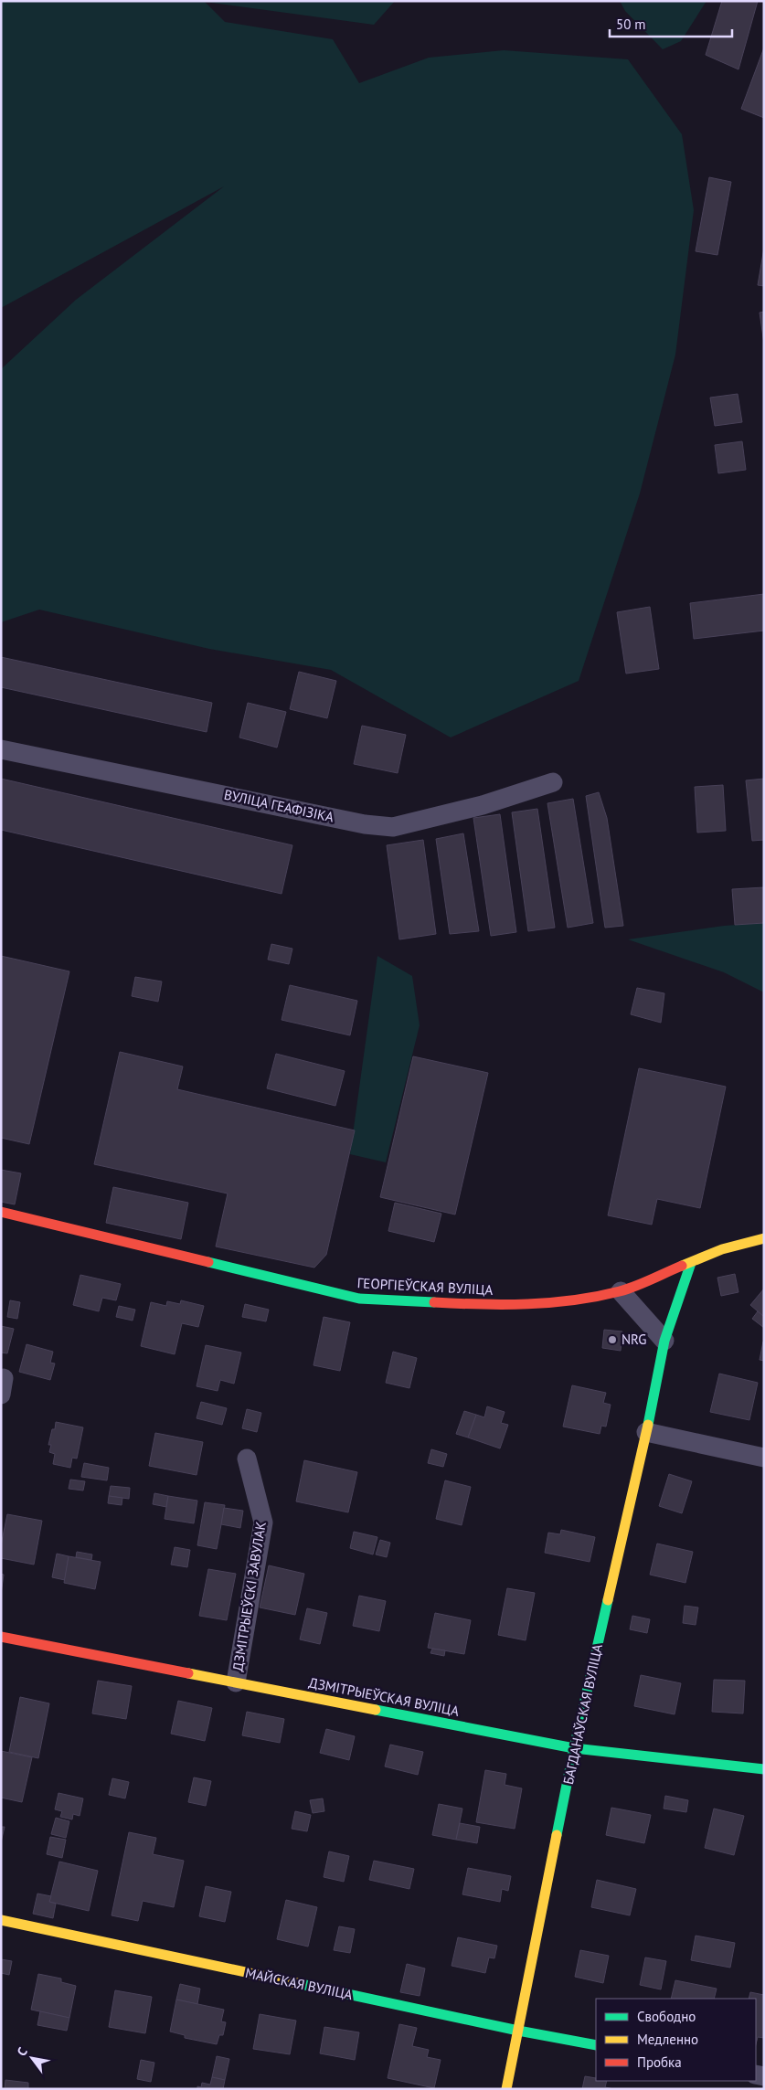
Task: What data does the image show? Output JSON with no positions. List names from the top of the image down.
{
  "streets": {
    "street": [
      "ВУЛІЦА ГЕАФІЗІКА",
      "ГЕОРГІЕЎСКАЯ ВУЛІЦА",
      "ДЗМІТРЫЕЎСКІ ЗАВУЛАК",
      "ДЗМІТРЫЕЎСКАЯ ВУЛІЦА",
      "БАГДАНАЎСКАЯ ВУЛІЦА",
      "МАЙСКАЯ ВУЛІЦА"
    ]
  },
  "crossings": [
    ["ГЕОРГІЕЎСКАЯ ВУЛІЦА", "БАГДАНАЎСКАЯ ВУЛІЦА"],
    ["ДЗМІТРЫЕЎСКІ ЗАВУЛАК", "ДЗМІТРЫЕЎСКАЯ ВУЛІЦА"],
    ["ДЗМІТРЫЕЎСКАЯ ВУЛІЦА", "БАГДАНАЎСКАЯ ВУЛІЦА"],
    ["БАГДАНАЎСКАЯ ВУЛІЦА", "МАЙСКАЯ ВУЛІЦА"]
  ],
  "places": ["NRG"],
  "legend": ["Свободно", "Медленно", "Пробка"],
  "scale_bar": "50 m",
  "north": "top left"
}
